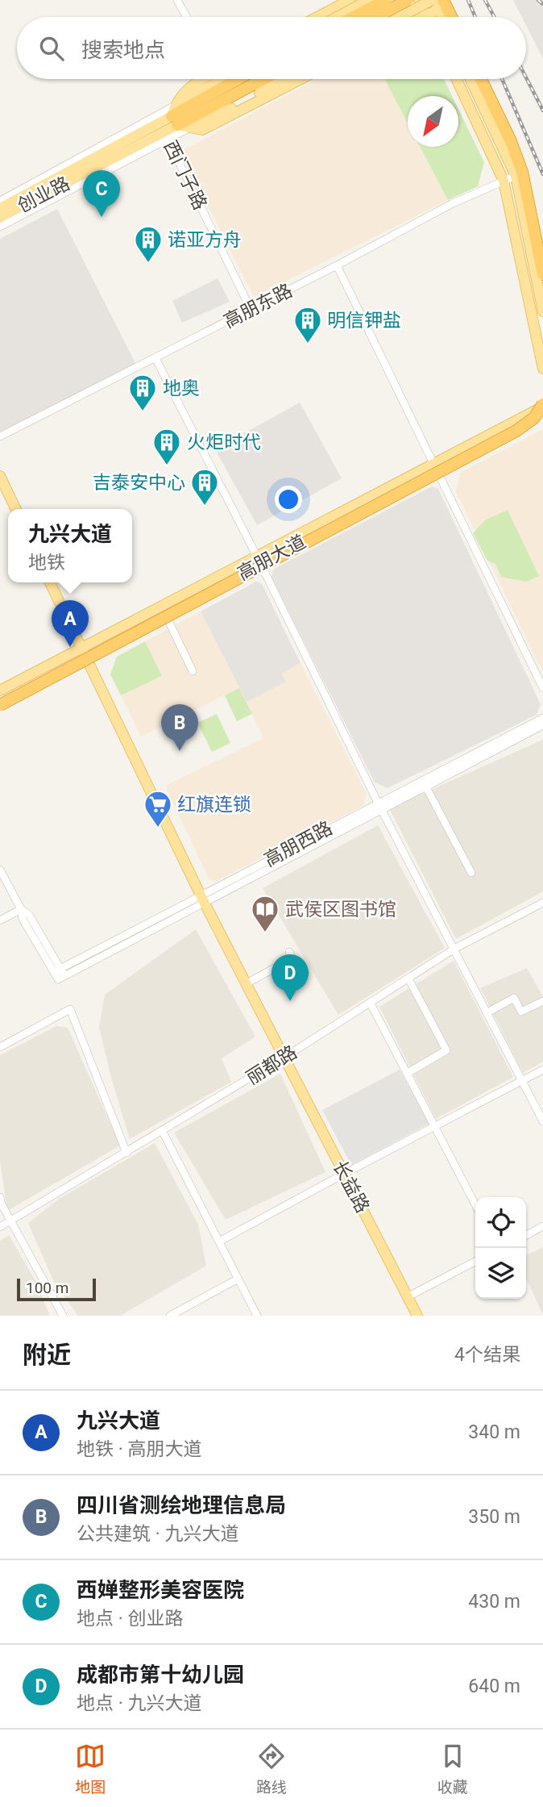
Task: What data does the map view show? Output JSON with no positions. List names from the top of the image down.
{
  "streets": {
    "main road": ["创业路", "高朋大道", "长益路"],
    "street": [
      "西门子路",
      "高朋东路",
      "高朋西路",
      "丽都路"
    ]
  },
  "crossings": [
    ["西门子路", "创业路"],
    ["西门子路", "高朋东路"],
    ["高朋大道", "长益路"],
    ["高朋西路", "长益路"],
    ["丽都路", "长益路"]
  ],
  "places": {
    "building": [
      "诺亚方舟",
      "明信钾盐",
      "地奥",
      "火炬时代",
      "吉泰安中心"
    ],
    "supermarket": ["红旗连锁"],
    "library": ["武侯区图书馆"]
  },
  "scale_bar": "100 m",
  "north": "bottom left",
  "page": {
    "search": "搜索地点",
    "pins": [
      "C",
      "A",
      "B",
      "D"
    ],
    "popup": ["九兴大道", "地铁"],
    "scale": "100 m",
    "heading": ["附近", "4个结果"],
    "list": [
      {
        "mark": "A",
        "name": "九兴大道",
        "note": "地铁 · 高朋大道",
        "value": "340 m"
      },
      {
        "mark": "B",
        "name": "四川省测绘地理信息局",
        "note": "公共建筑 · 九兴大道",
        "value": "350 m"
      },
      {
        "mark": "C",
        "name": "西婵整形美容医院",
        "note": "地点 · 创业路",
        "value": "430 m"
      },
      {
        "mark": "D",
        "name": "成都市第十幼儿园",
        "note": "地点 · 九兴大道",
        "value": "640 m"
      }
    ],
    "nav": ["地图", "路线", "收藏"]
  }
}
